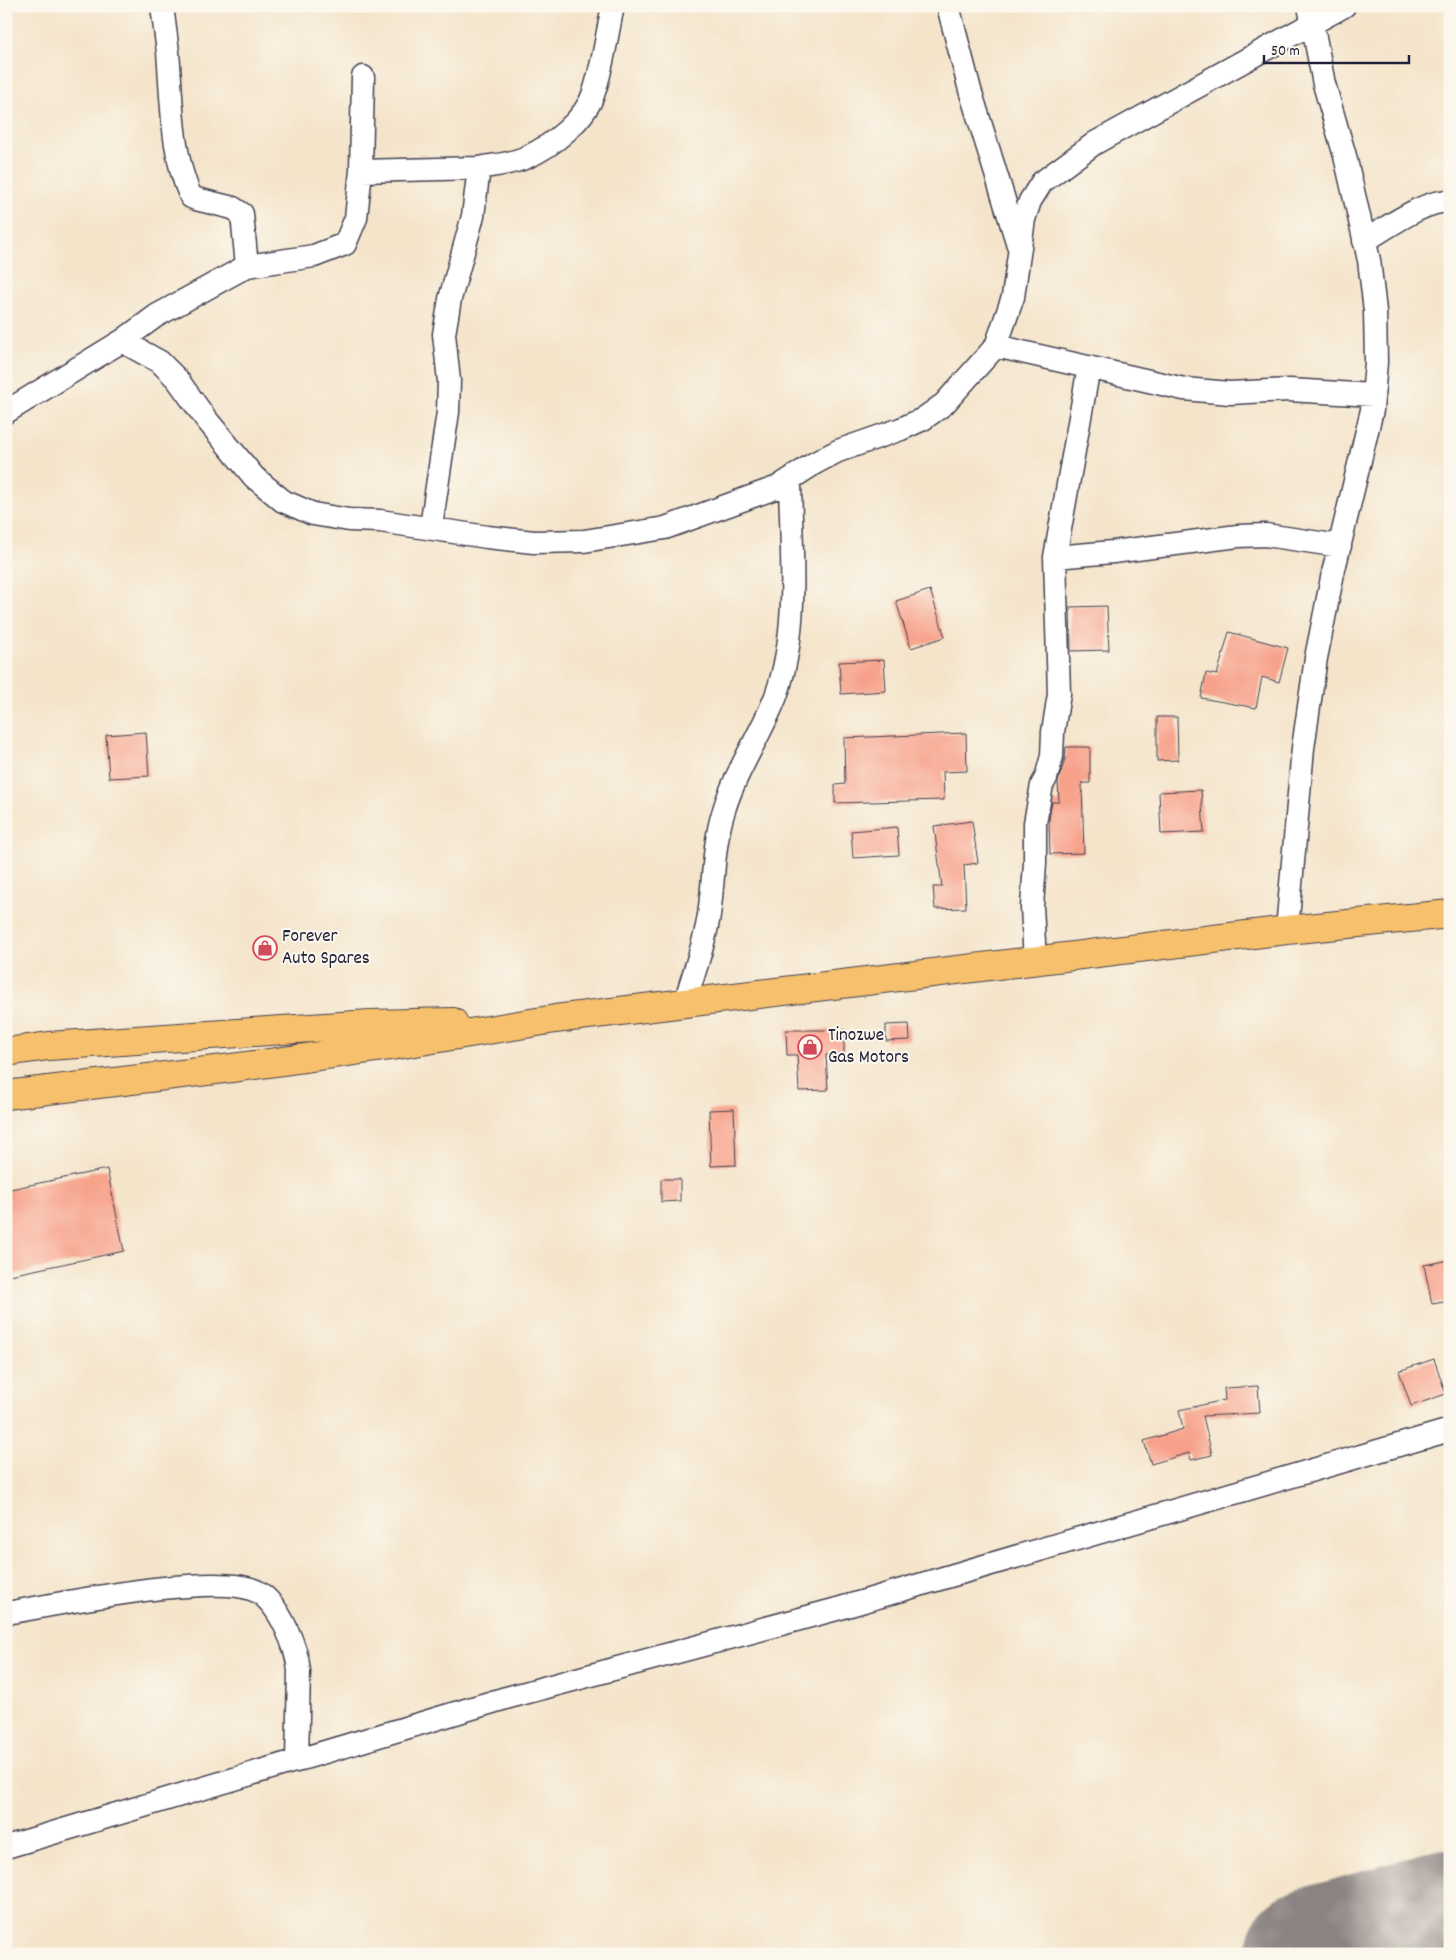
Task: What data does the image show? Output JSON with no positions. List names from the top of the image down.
{
  "places": {
    "shop": ["Forever Auto Spares", "Tinozwe Gas Motors"]
  },
  "scale_bar": "50 m"
}
